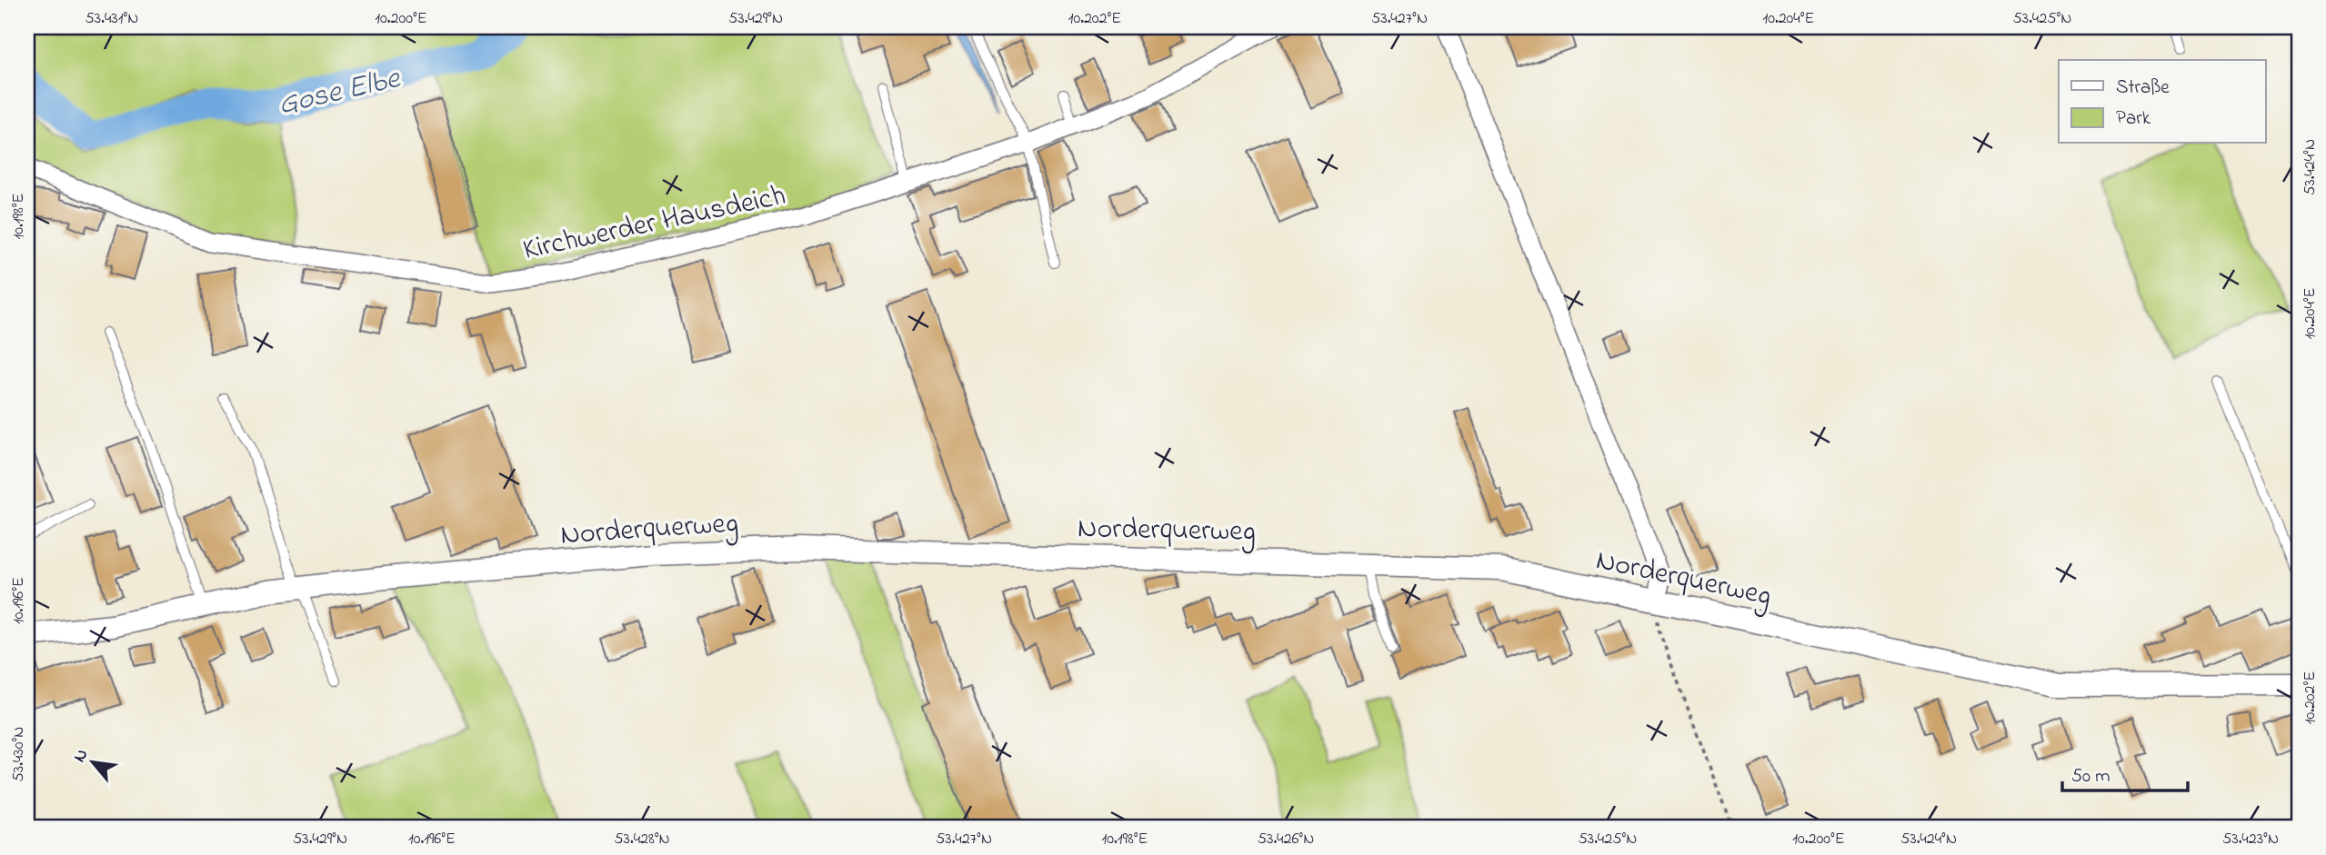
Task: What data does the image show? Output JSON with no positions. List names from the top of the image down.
{
  "streets": {
    "street": ["Kirchwerder Hausdeich", "Norderquerweg"]
  },
  "water": ["Gose Elbe"],
  "legend": ["Straße", "Park"],
  "scale_bar": "50 m",
  "north": "top left",
  "coordinates": [
    "53.431°N",
    "10.200°E",
    "53.429°N",
    "10.202°E",
    "53.427°N",
    "10.204°E",
    "53.425°N",
    "53.424°N",
    "10.198°E",
    "10.196°E",
    "53.430°N",
    "53.428°N",
    "53.426°N",
    "53.423°N"
  ]
}
